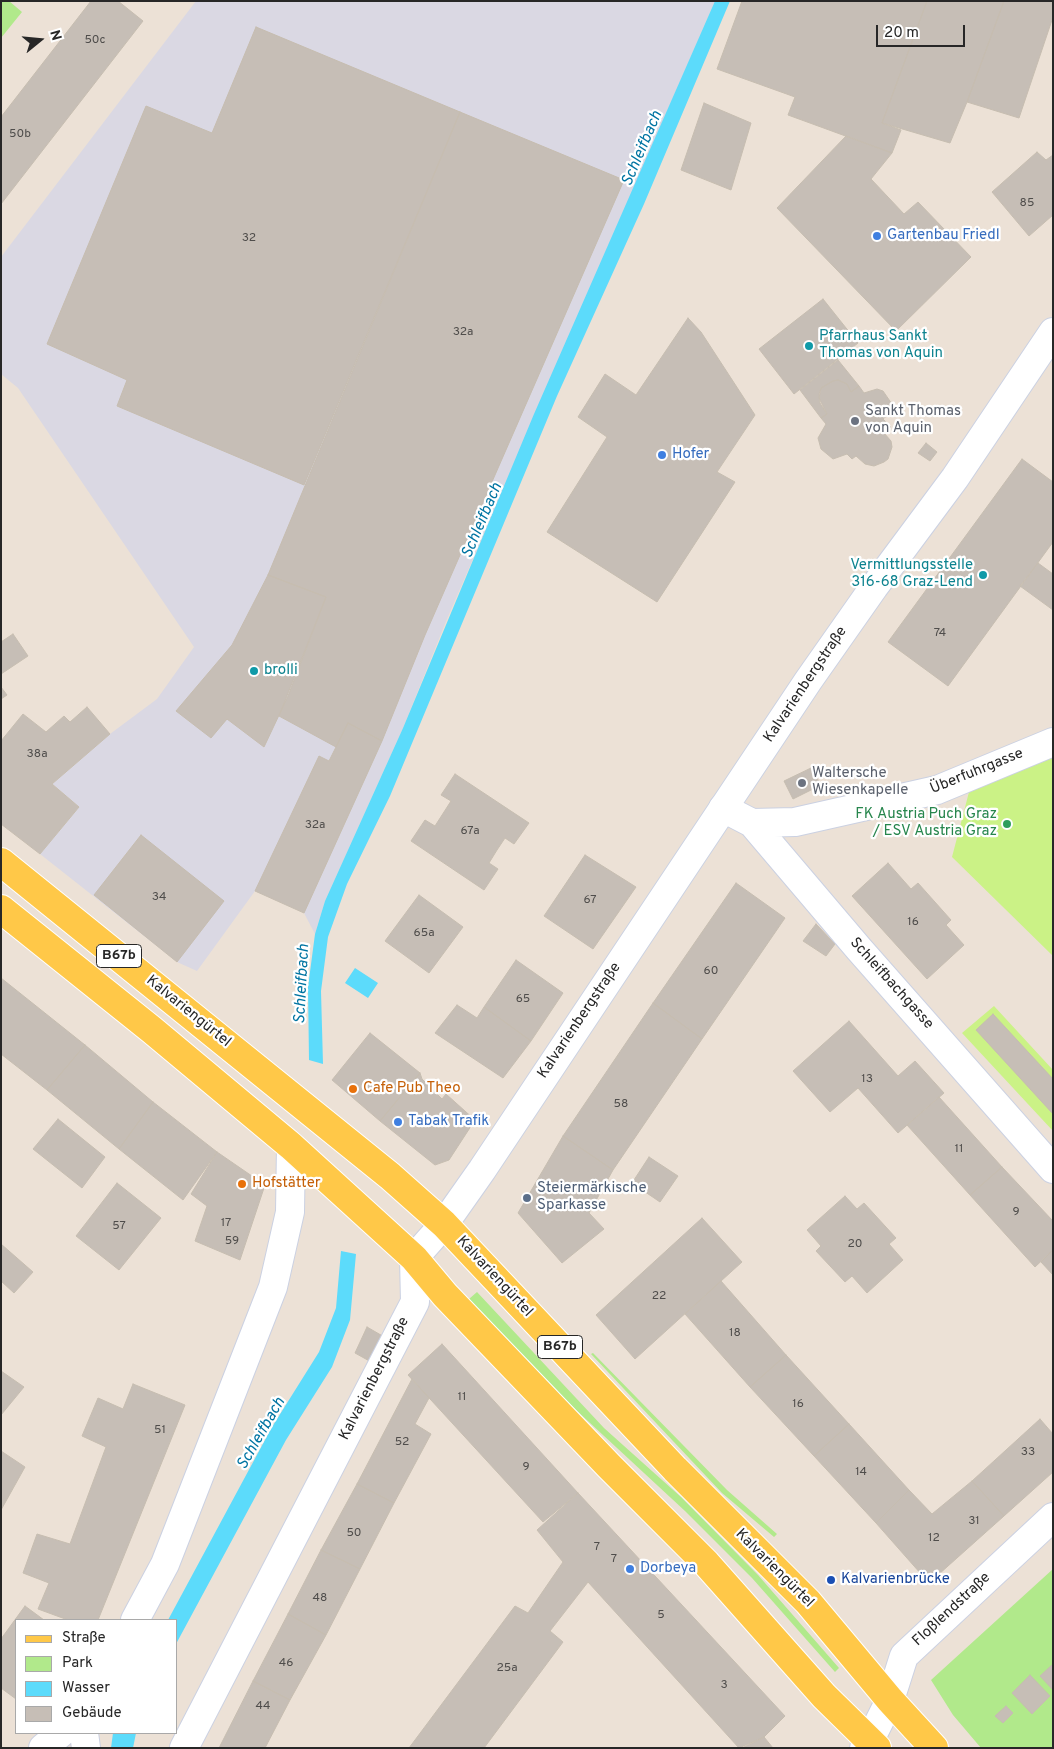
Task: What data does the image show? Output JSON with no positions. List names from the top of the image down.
{
  "streets": {
    "main road": ["B67b", "Kalvariengürtel"],
    "street": [
      "Kalvarienbergstraße",
      "Überfuhrgasse",
      "Schleifbachgasse",
      "Floßlendstraße"
    ]
  },
  "crossings": [
    ["Kalvarienbergstraße", "B67b"],
    ["Kalvarienbergstraße", "Schleifbachgasse"],
    ["Kalvarienbergstraße", "Kalvariengürtel"],
    ["Überfuhrgasse", "Schleifbachgasse"],
    ["B67b", "Floßlendstraße"],
    ["Kalvariengürtel", "Floßlendstraße"]
  ],
  "water": ["Schleifbach"],
  "places": [
    "Gartenbau Friedl",
    "Pfarrhaus Sankt Thomas von Aquin",
    "Sankt Thomas von Aquin",
    "Hofer",
    "Vermittlungsstelle 316-68 Graz-Lend",
    "brolli",
    "Waltersche Wiesenkapelle",
    "FK Austria Puch Graz / ESV Austria Graz",
    "Cafe Pub Theo",
    "Tabak Trafik",
    "Hofstätter",
    "Steiermärkische Sparkasse",
    "Dorbeya",
    "Kalvarienbrücke"
  ],
  "house_numbers": [
    "50c",
    "50b",
    "85",
    "32",
    "32a",
    "74",
    "38a",
    "32a",
    "67a",
    "34",
    "67",
    "16",
    "65a",
    "60",
    "65",
    "13",
    "58",
    "11",
    "9",
    "17",
    "57",
    "59",
    "20",
    "22",
    "18",
    "11",
    "16",
    "51",
    "52",
    "33",
    "9",
    "14",
    "31",
    "50",
    "12",
    "7",
    "7",
    "48",
    "5",
    "46",
    "25a",
    "3",
    "44"
  ],
  "legend": [
    "Straße",
    "Park",
    "Wasser",
    "Gebäude"
  ],
  "scale_bar": "20 m",
  "north": "right"
}
